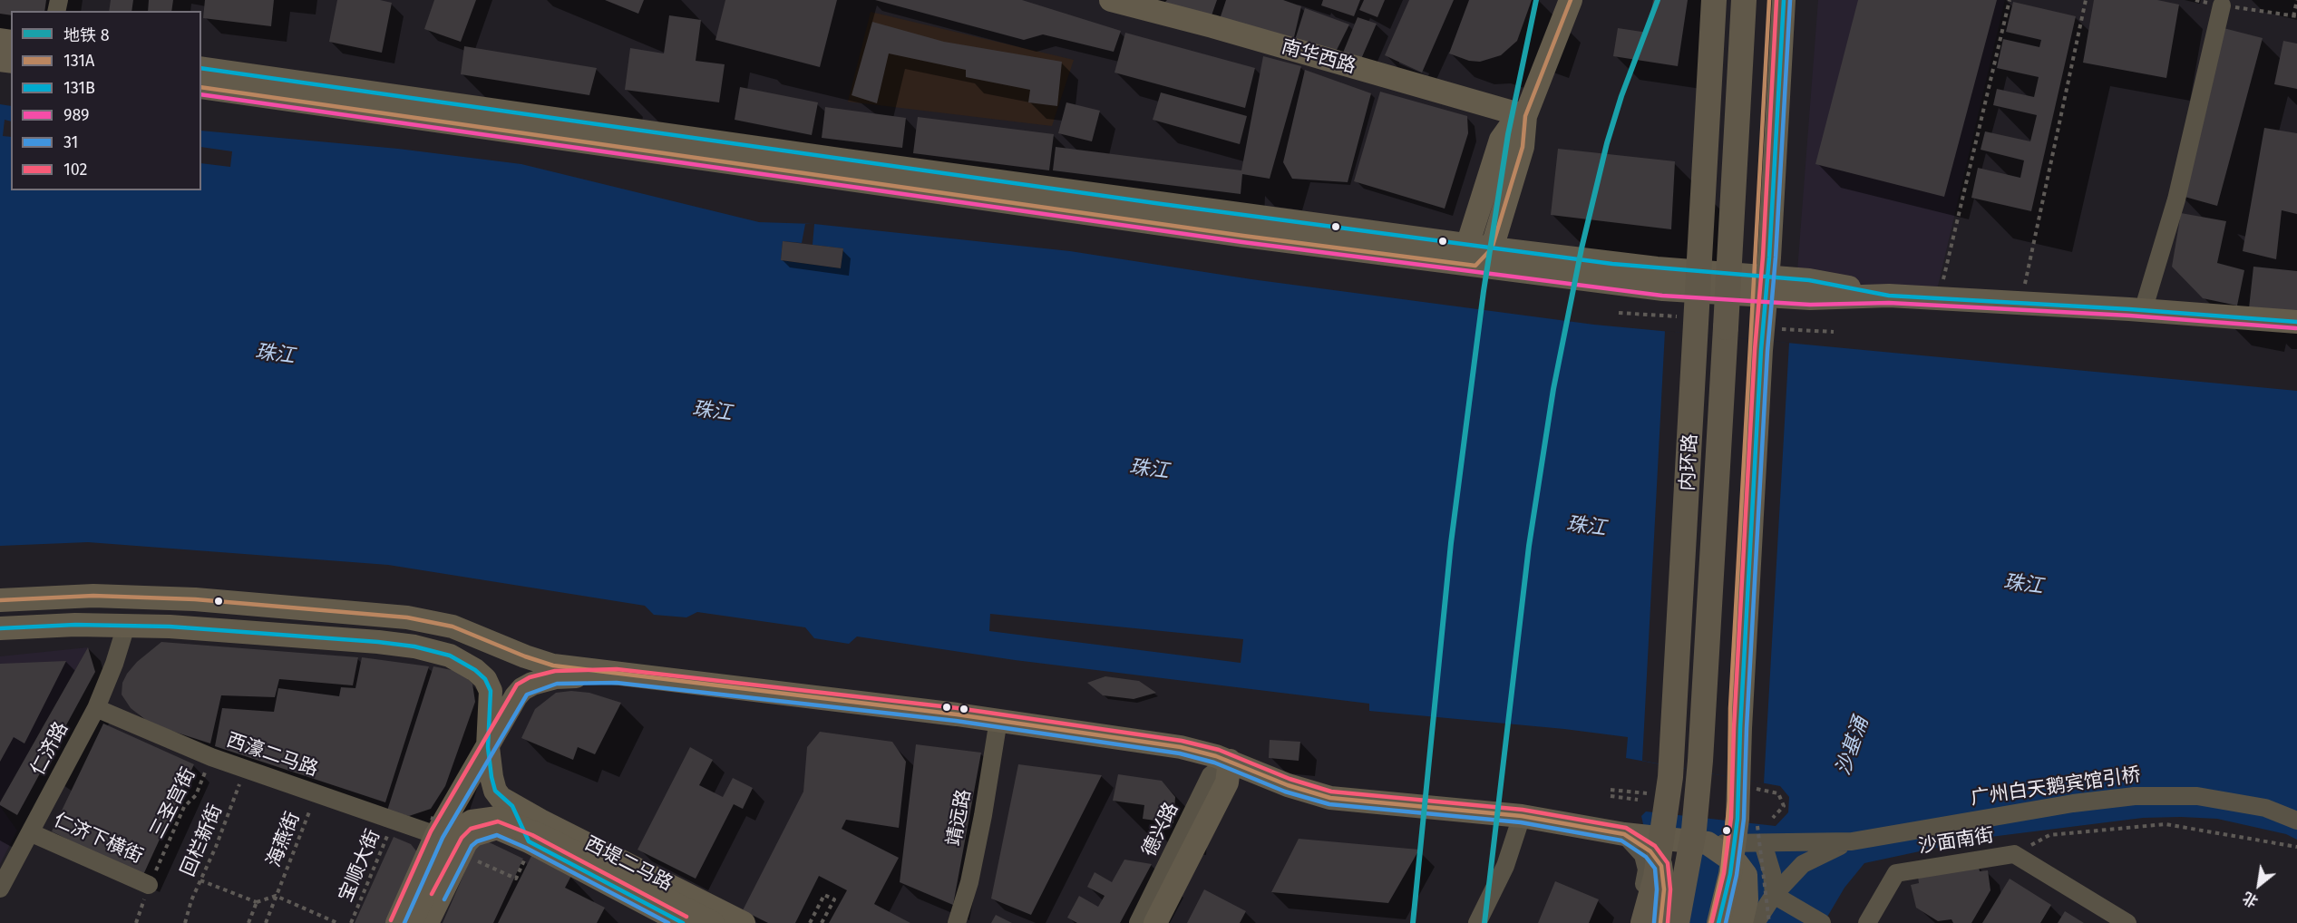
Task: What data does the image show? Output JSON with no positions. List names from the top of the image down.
{
  "streets": {
    "highway": ["内环路"],
    "main road": ["南华西路", "西堤二马路"],
    "street": [
      "仁济路",
      "西濠二马路",
      "广州白天鹅宾馆引桥",
      "靖远路",
      "德兴路",
      "仁济下横街",
      "沙面南街"
    ],
    "path": [
      "三圣宫街",
      "海燕街",
      "回栏新街",
      "宝顺大街"
    ]
  },
  "crossings": [
    ["仁济路", "西濠二马路"],
    ["仁济路", "仁济下横街"],
    ["西濠二马路", "三圣宫街"],
    ["西濠二马路", "海燕街"],
    ["西濠二马路", "回栏新街"],
    ["西濠二马路", "宝顺大街"],
    ["三圣宫街", "仁济下横街"]
  ],
  "water": ["珠江", "沙基涌"],
  "lines": [
    "metro line 8",
    "transit line 131A",
    "transit line 131B",
    "transit line 31",
    "transit line 102",
    "transit line 989"
  ],
  "legend": [
    "地铁 8",
    "131A",
    "131B",
    "989",
    "31",
    "102"
  ],
  "north": "bottom left"
}
